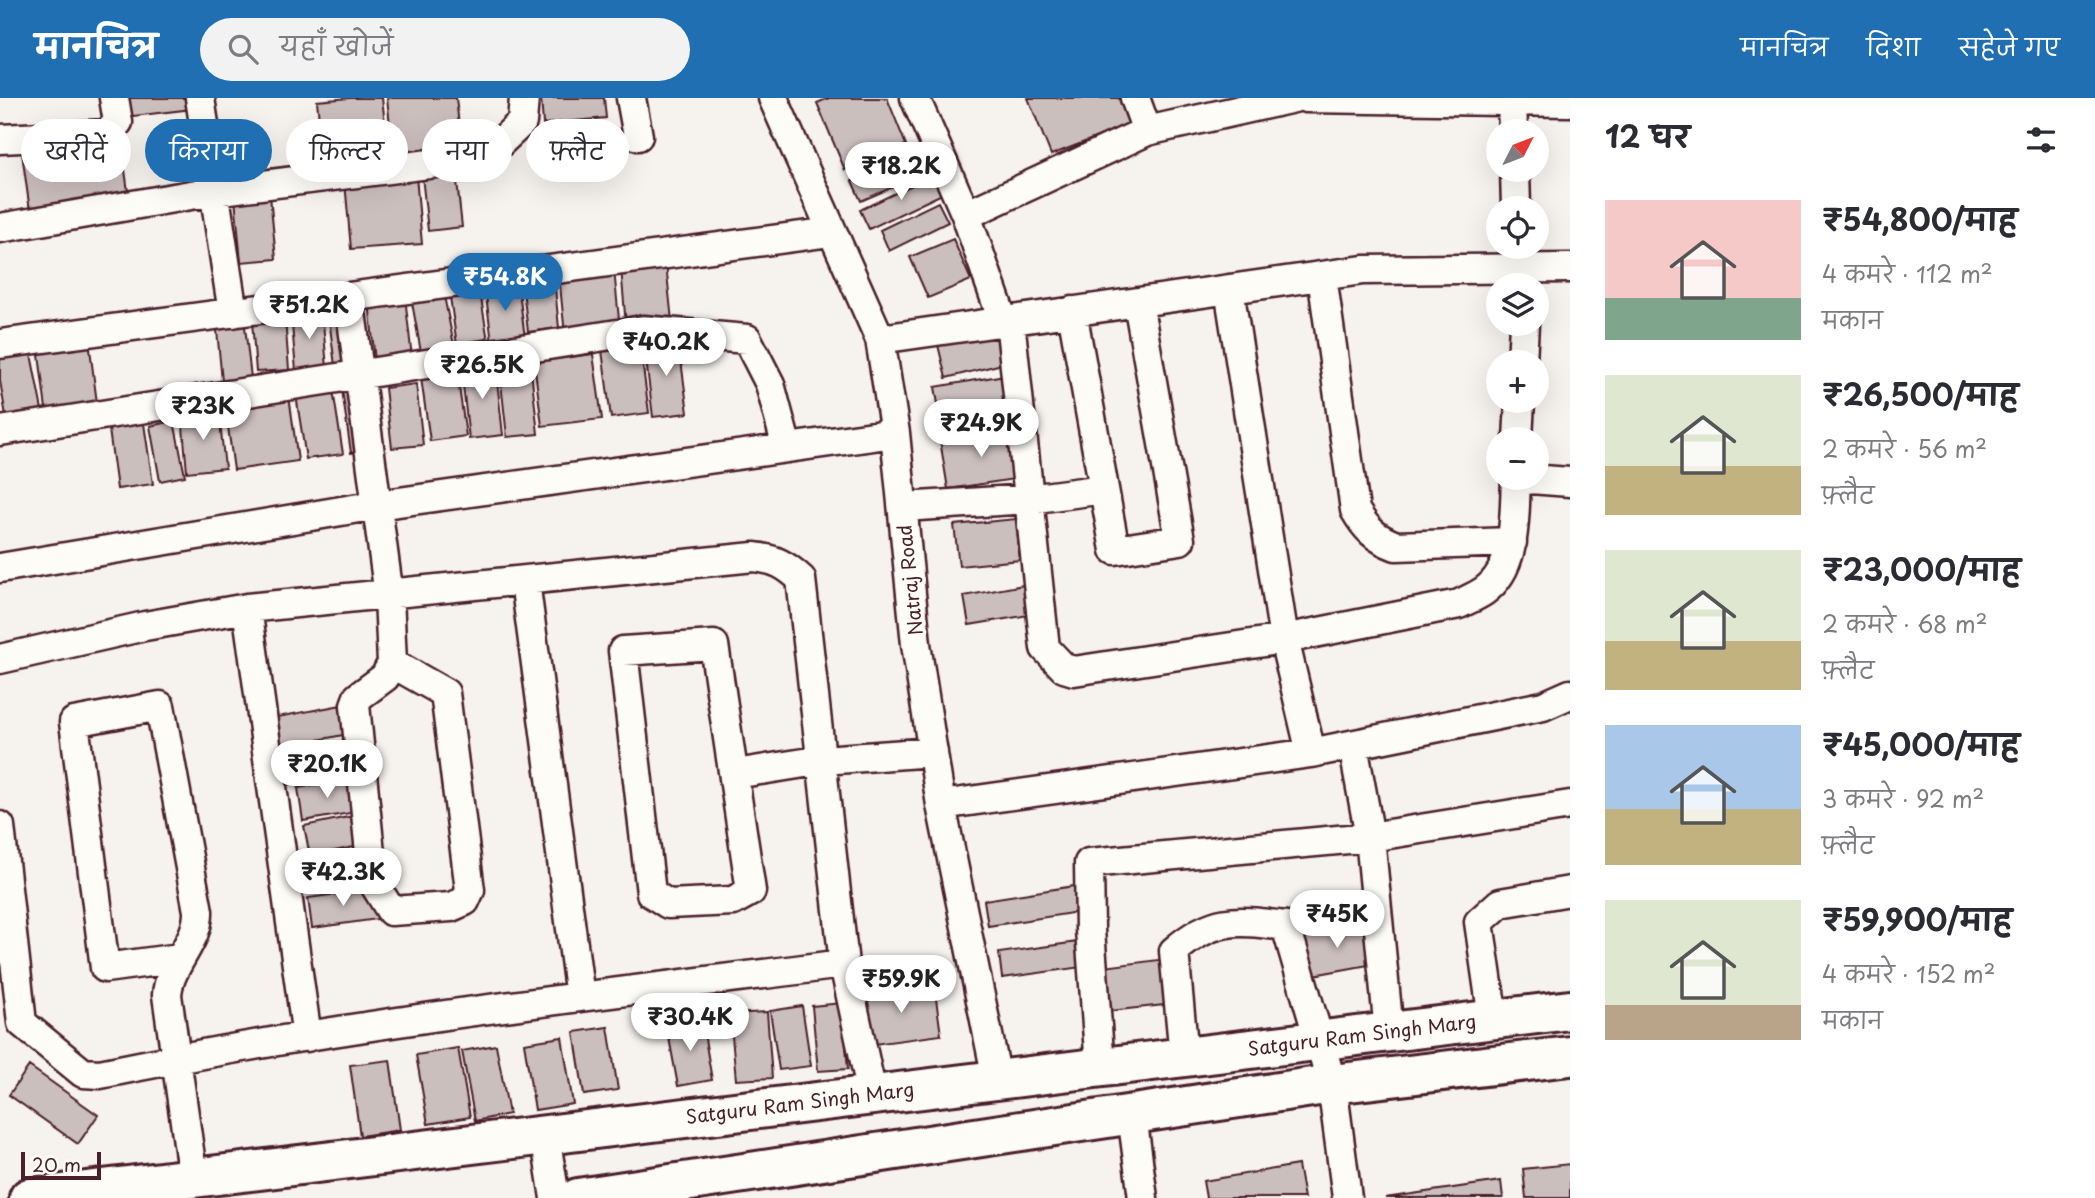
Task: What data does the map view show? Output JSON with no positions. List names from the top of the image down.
{
  "streets": {
    "main road": ["Satguru Ram Singh Marg"],
    "street": ["Natraj Road"]
  },
  "crossings": [
    ["Natraj Road", "Satguru Ram Singh Marg"]
  ],
  "scale_bar": "20 m",
  "north": "top right",
  "page": {
    "header": "मानचित्र",
    "search": "यहाँ खोजें",
    "nav": ["मानचित्र", "दिशा", "सहेजे गए"],
    "heading": "12 घर",
    "map_buttons": ["+", "−"],
    "chip": [
      "खरीदें",
      "किराया",
      "फ़िल्टर",
      "नया",
      "फ़्लैट"
    ],
    "price": [
      "₹18.2K",
      "₹54.8K",
      "₹51.2K",
      "₹40.2K",
      "₹26.5K",
      "₹23K",
      "₹24.9K",
      "₹20.1K",
      "₹42.3K",
      "₹45K",
      "₹59.9K",
      "₹30.4K"
    ],
    "list": [
      {
        "name": "₹54,800/माह",
        "note": "4 कमरे · 112 m² · मकान"
      },
      {
        "name": "₹26,500/माह",
        "note": "2 कमरे · 56 m² · फ़्लैट"
      },
      {
        "name": "₹23,000/माह",
        "note": "2 कमरे · 68 m² · फ़्लैट"
      },
      {
        "name": "₹45,000/माह",
        "note": "3 कमरे · 92 m² · फ़्लैट"
      },
      {
        "name": "₹59,900/माह",
        "note": "4 कमरे · 152 m² · मकान"
      }
    ],
    "scale": "20 m"
  }
}
